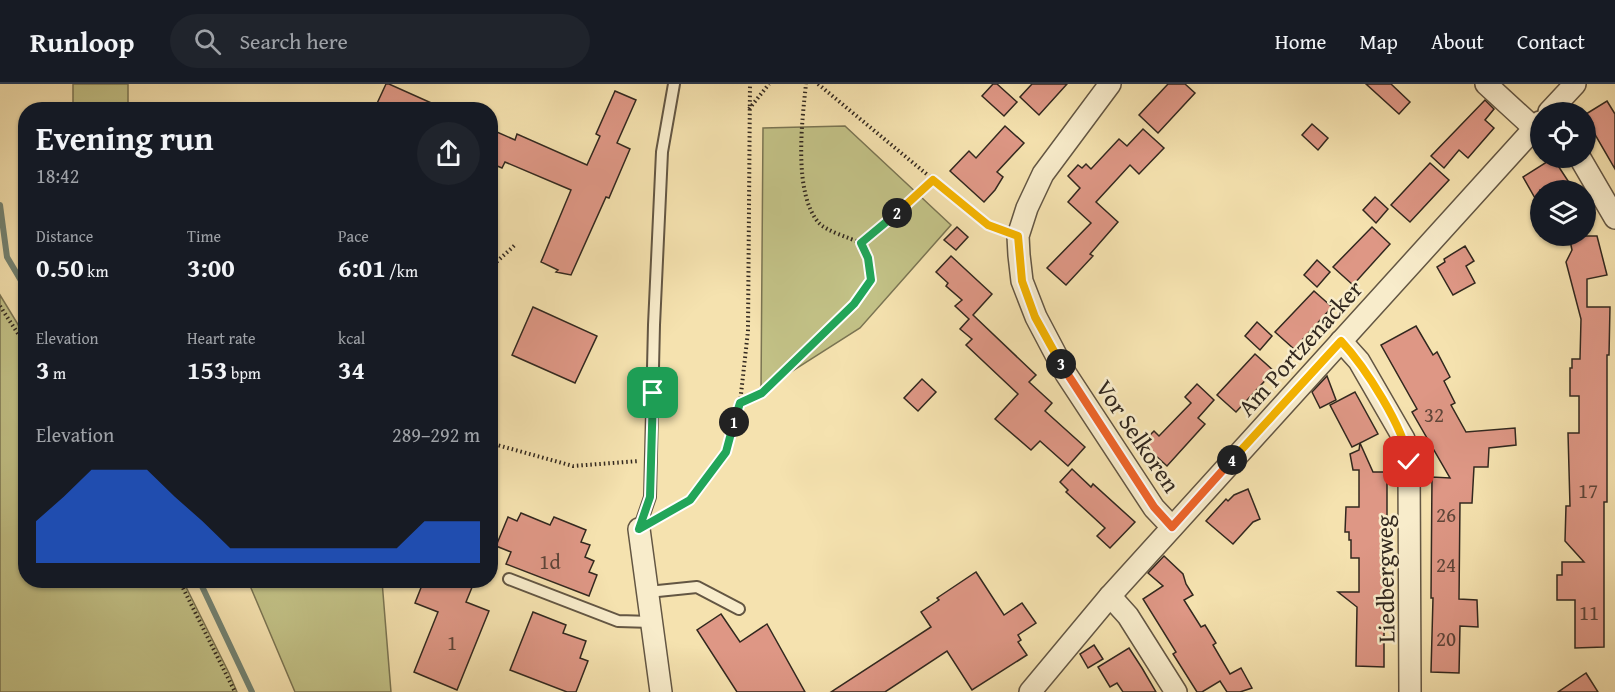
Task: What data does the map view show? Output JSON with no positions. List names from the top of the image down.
{
  "streets": {
    "street": ["Am Portzenacker", "Vor Selkoren", "Liedbergweg"]
  },
  "crossings": [
    ["Am Portzenacker", "Vor Selkoren"],
    ["Am Portzenacker", "Liedbergweg"]
  ],
  "house_numbers": [
    "32",
    "17",
    "26",
    "1d",
    "24",
    "11",
    "20",
    "1"
  ],
  "page": {
    "header": "Runloop",
    "search": "Search here",
    "nav": [
      "Home",
      "Map",
      "About",
      "Contact"
    ],
    "heading": ["Evening run", "18:42"],
    "pins": [
      "2",
      "3",
      "1",
      "4"
    ],
    "stats": [
      ["Distance", "0.50 km"],
      ["Time", "3:00"],
      ["Pace", "6:01 /km"],
      ["Elevation", "3 m"],
      ["Heart rate", "153 bpm"],
      ["kcal", "34"]
    ],
    "chart": ["Elevation", "289–292 m"]
  }
}
